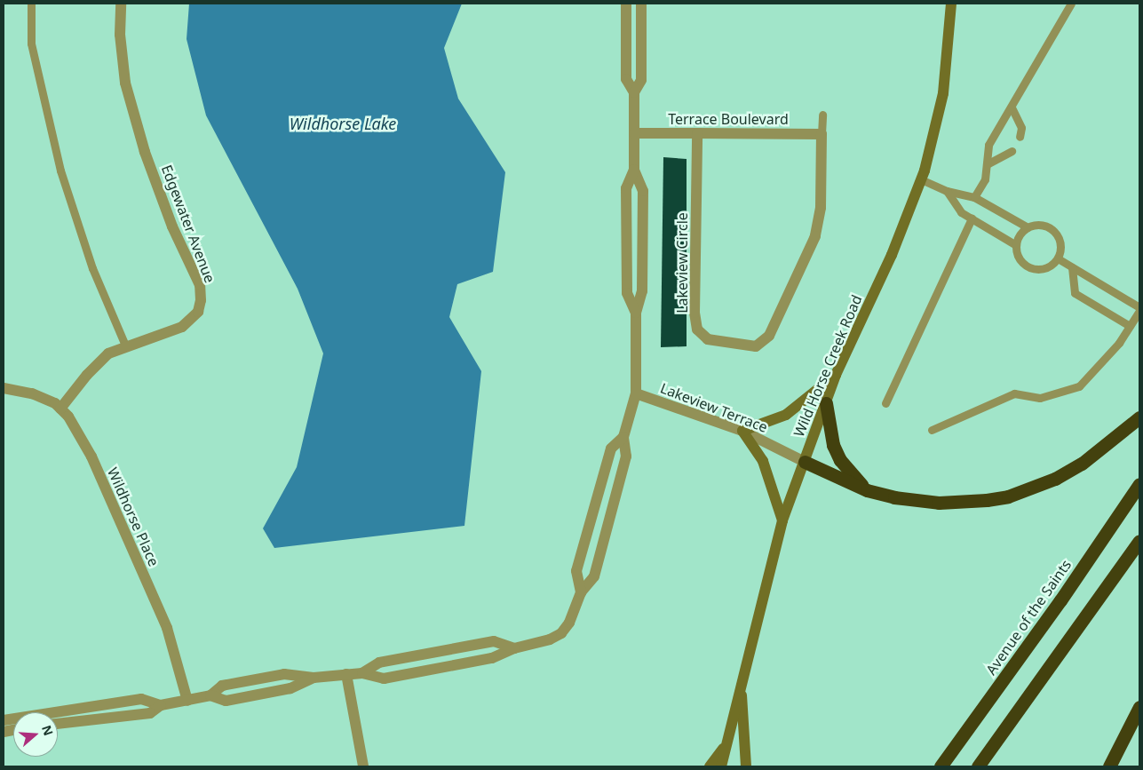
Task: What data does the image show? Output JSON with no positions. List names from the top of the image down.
{
  "streets": {
    "highway": ["Avenue of the Saints"],
    "main road": ["Wild Horse Creek Road"],
    "street": [
      "Terrace Boulevard",
      "Edgewater Avenue",
      "Lakeview Circle",
      "Lakeview Terrace",
      "Wildhorse Place"
    ]
  },
  "crossings": [
    ["Terrace Boulevard", "Lakeview Circle"],
    ["Edgewater Avenue", "Wildhorse Place"],
    ["Wild Horse Creek Road", "Lakeview Terrace"]
  ],
  "water": ["Wildhorse Lake"],
  "north": "right"
}
